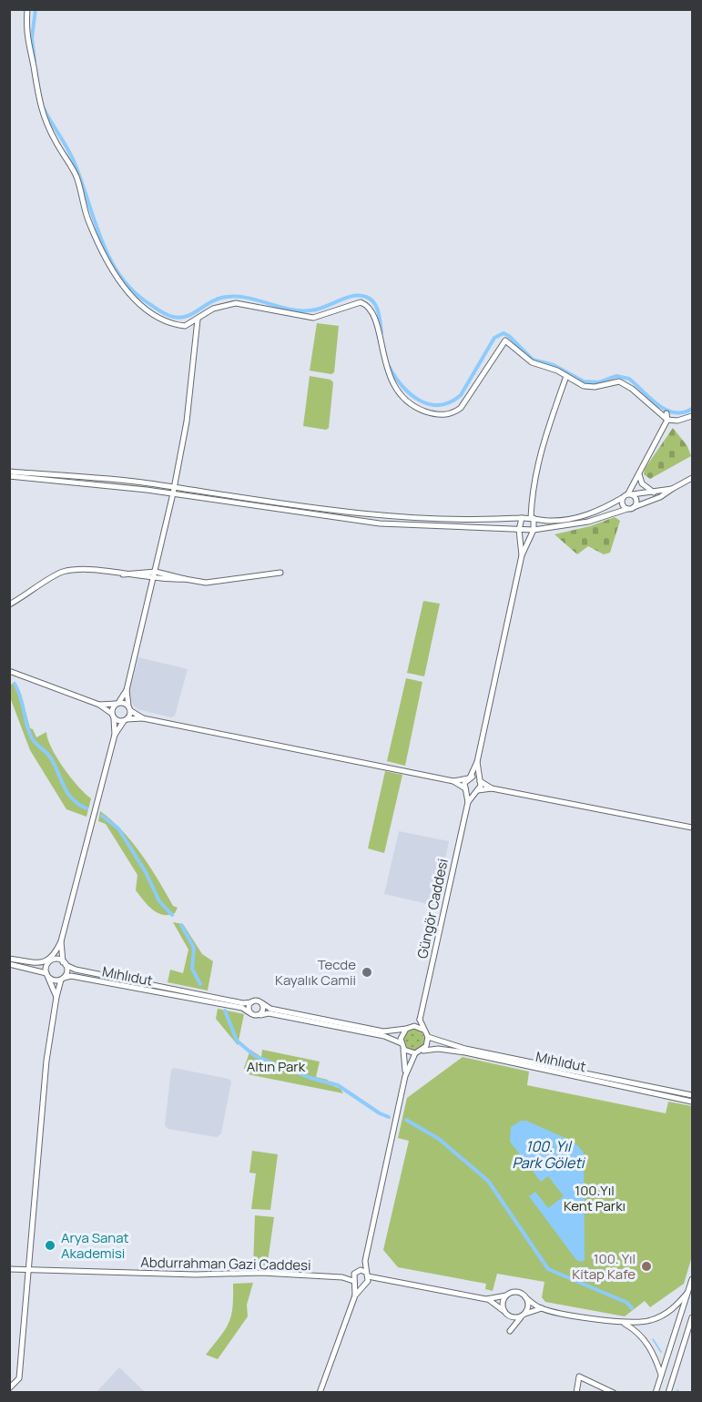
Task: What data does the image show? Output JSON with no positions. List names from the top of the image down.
{
  "streets": {
    "street": ["Güngör Caddesi", "Mıhlıdut", "Abdurrahman Gazi Caddesi"]
  },
  "water": ["100. Yıl Park Göleti"],
  "parks": ["Altın Park", "100.Yıl Kent Parkı"],
  "places": ["Tecde Kayalık Camii", "Arya Sanat Akademisi", "100. Yıl Kitap Kafe"]
}
